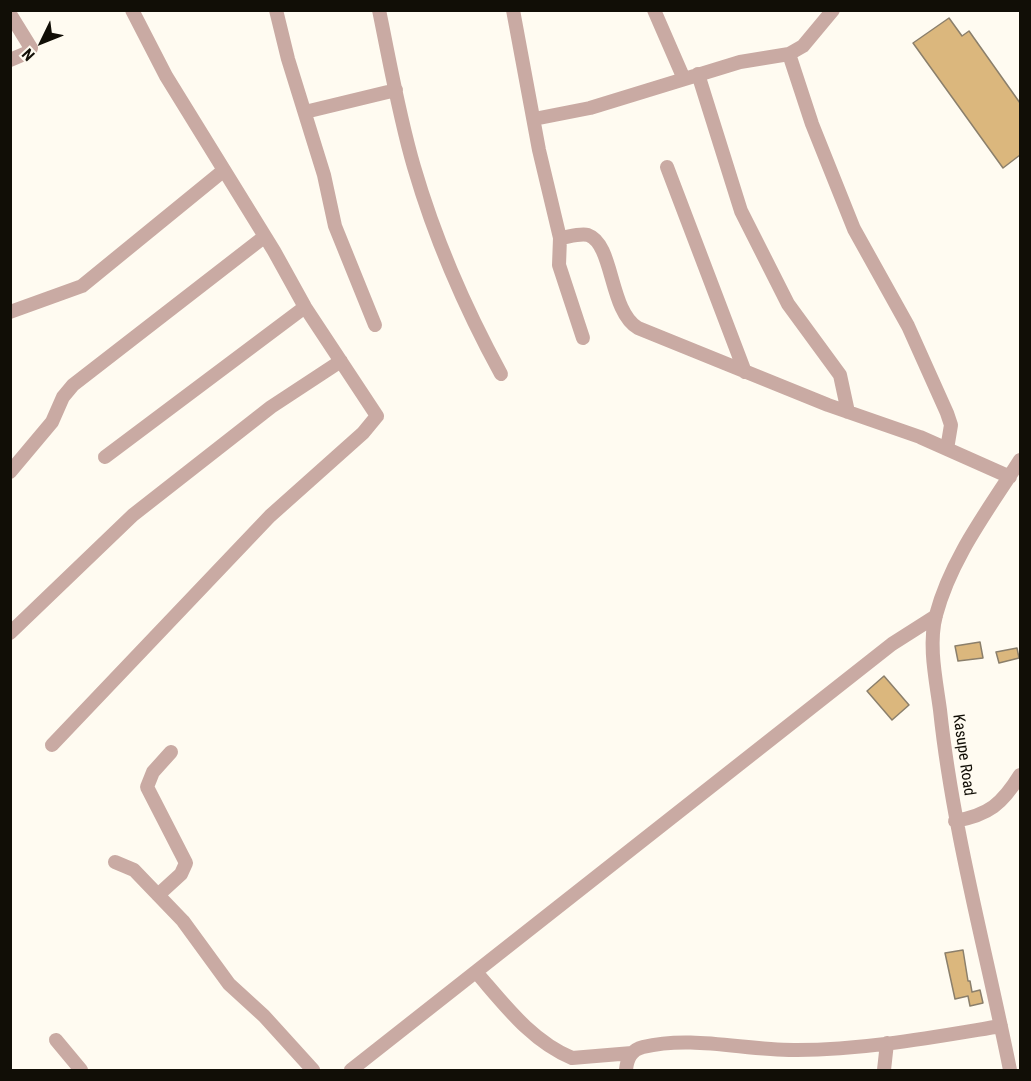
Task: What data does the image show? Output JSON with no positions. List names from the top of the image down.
{
  "streets": {
    "street": ["Kasupe Road"]
  },
  "north": "bottom left"
}
